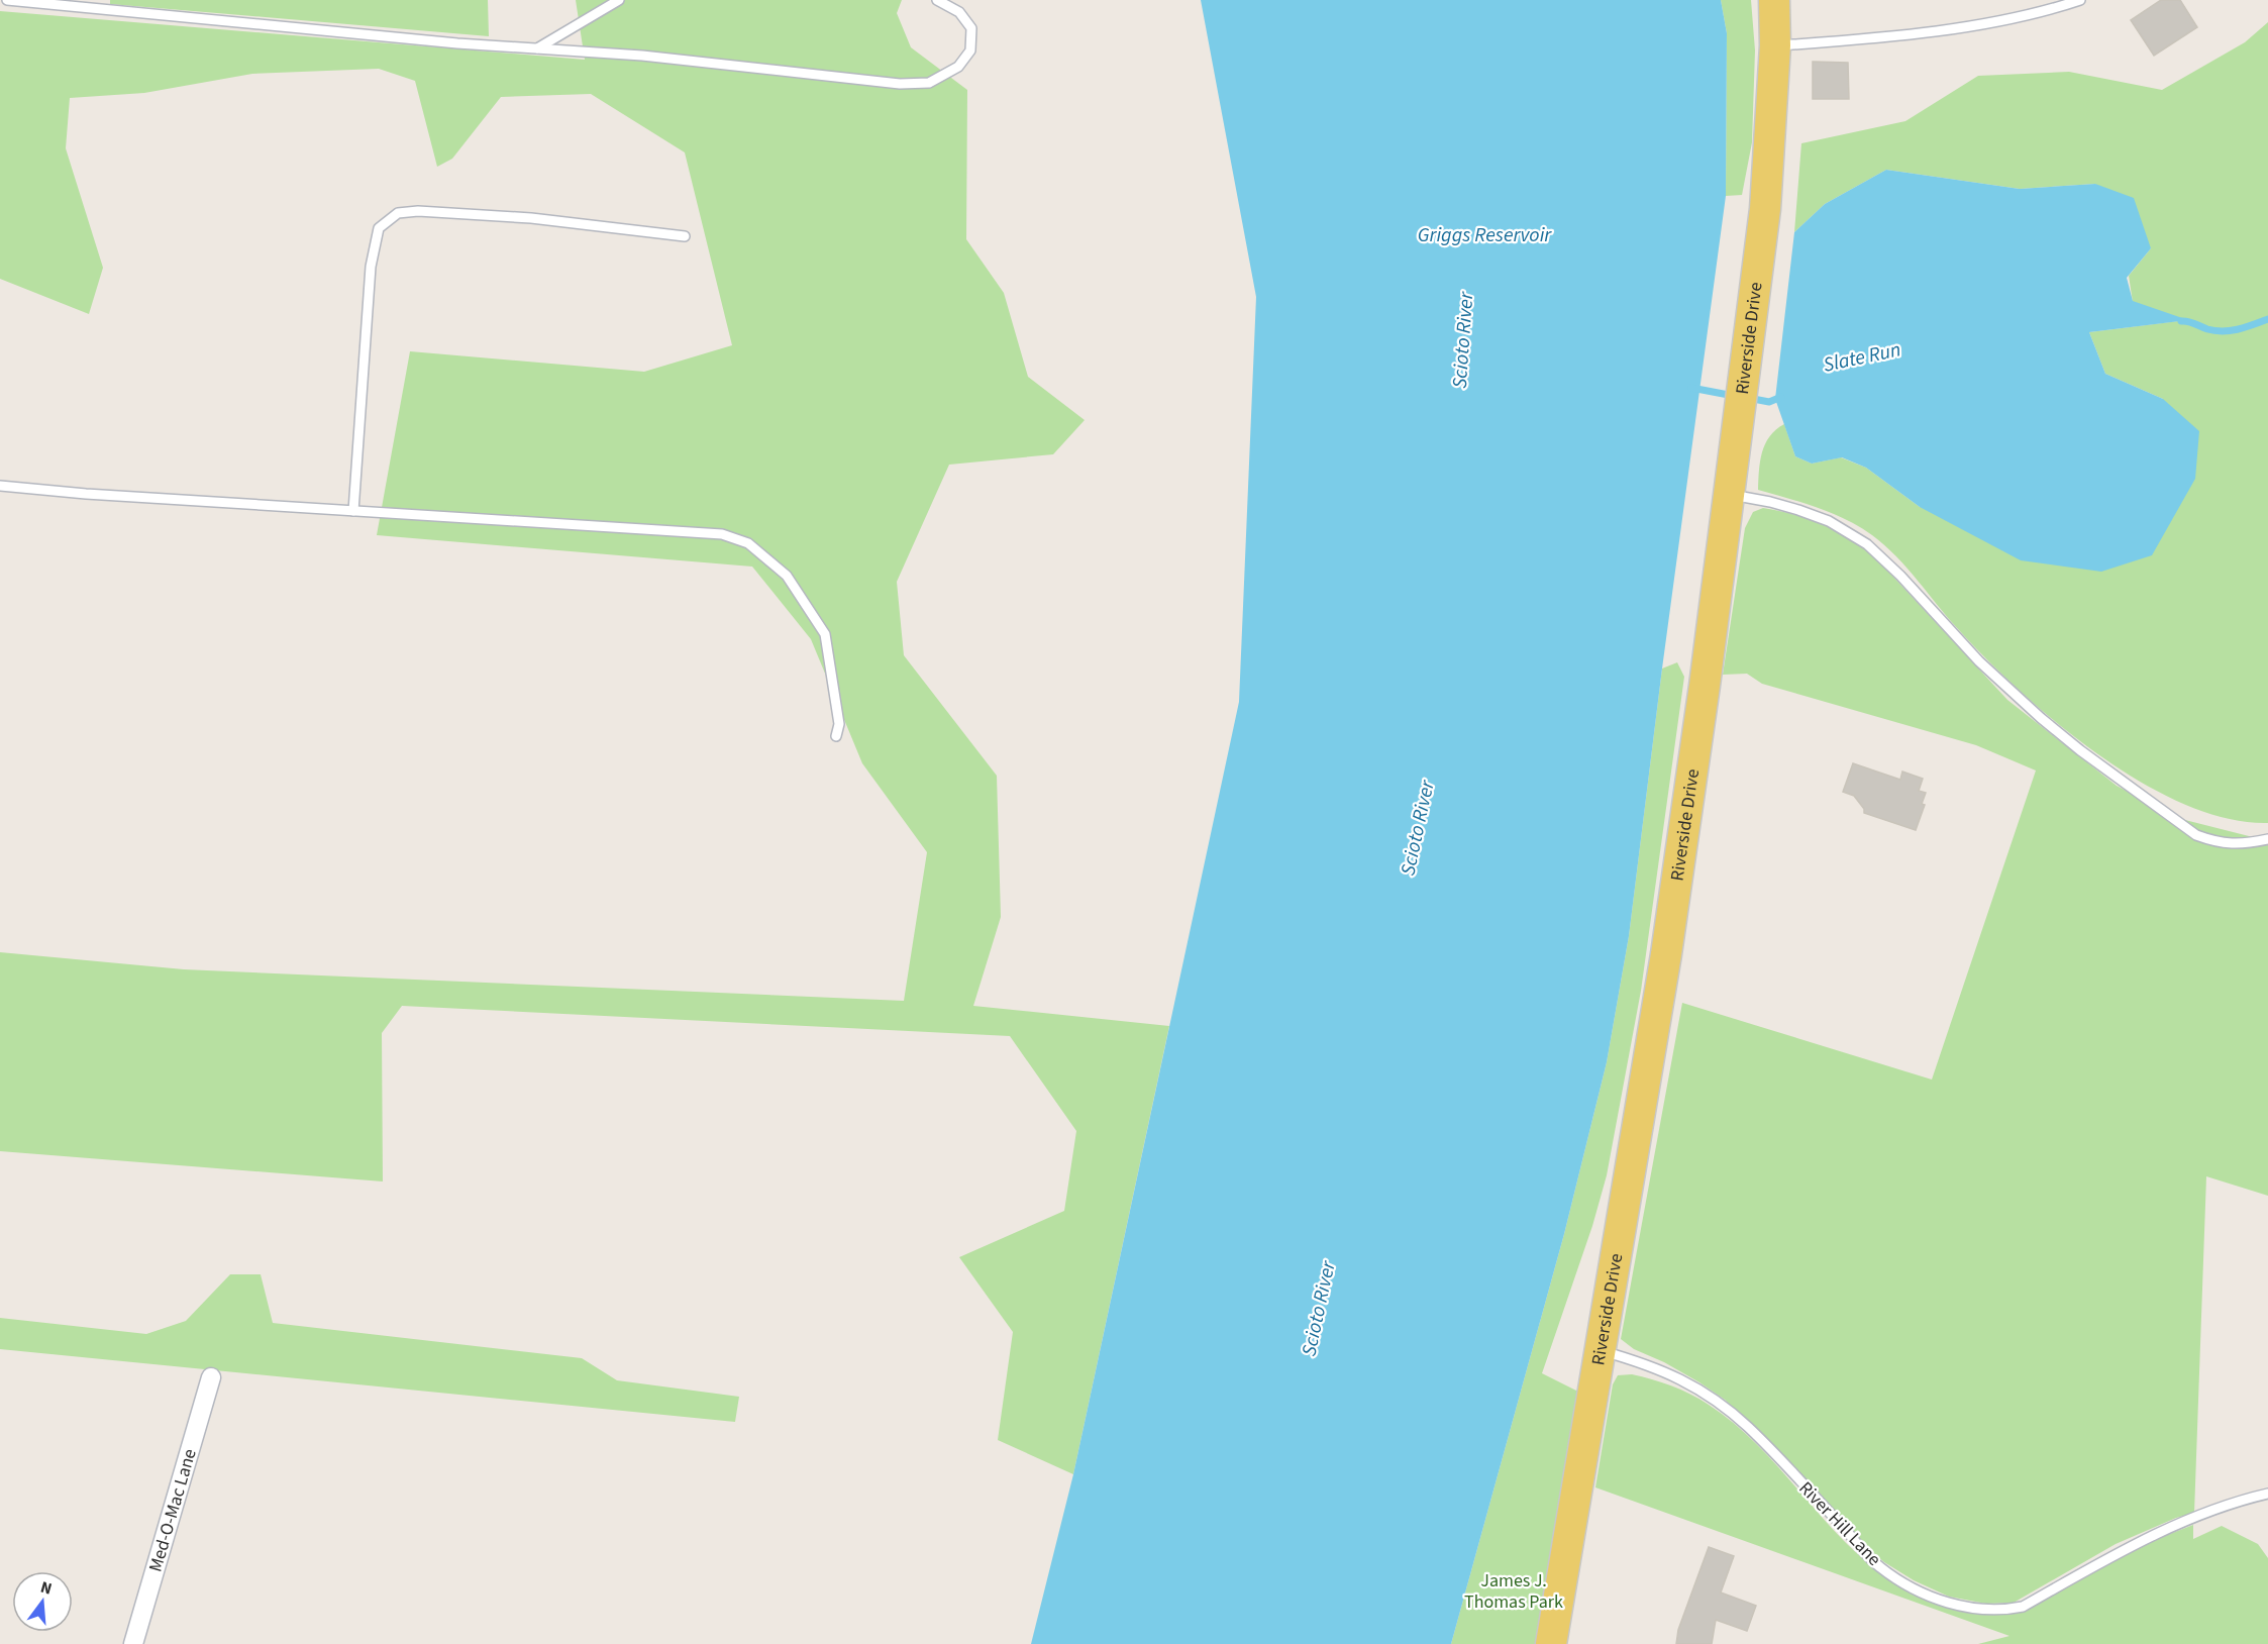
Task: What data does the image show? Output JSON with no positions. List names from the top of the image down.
{
  "streets": {
    "main road": ["Riverside Drive"],
    "street": ["Med-O-Mac Lane"],
    "lane": ["River Hill Lane"]
  },
  "crossings": [
    ["Riverside Drive", "River Hill Lane"]
  ],
  "water": ["Griggs Reservoir", "Scioto River", "Slate Run"],
  "parks": ["James J. Thomas Park"],
  "north": "top"
}
